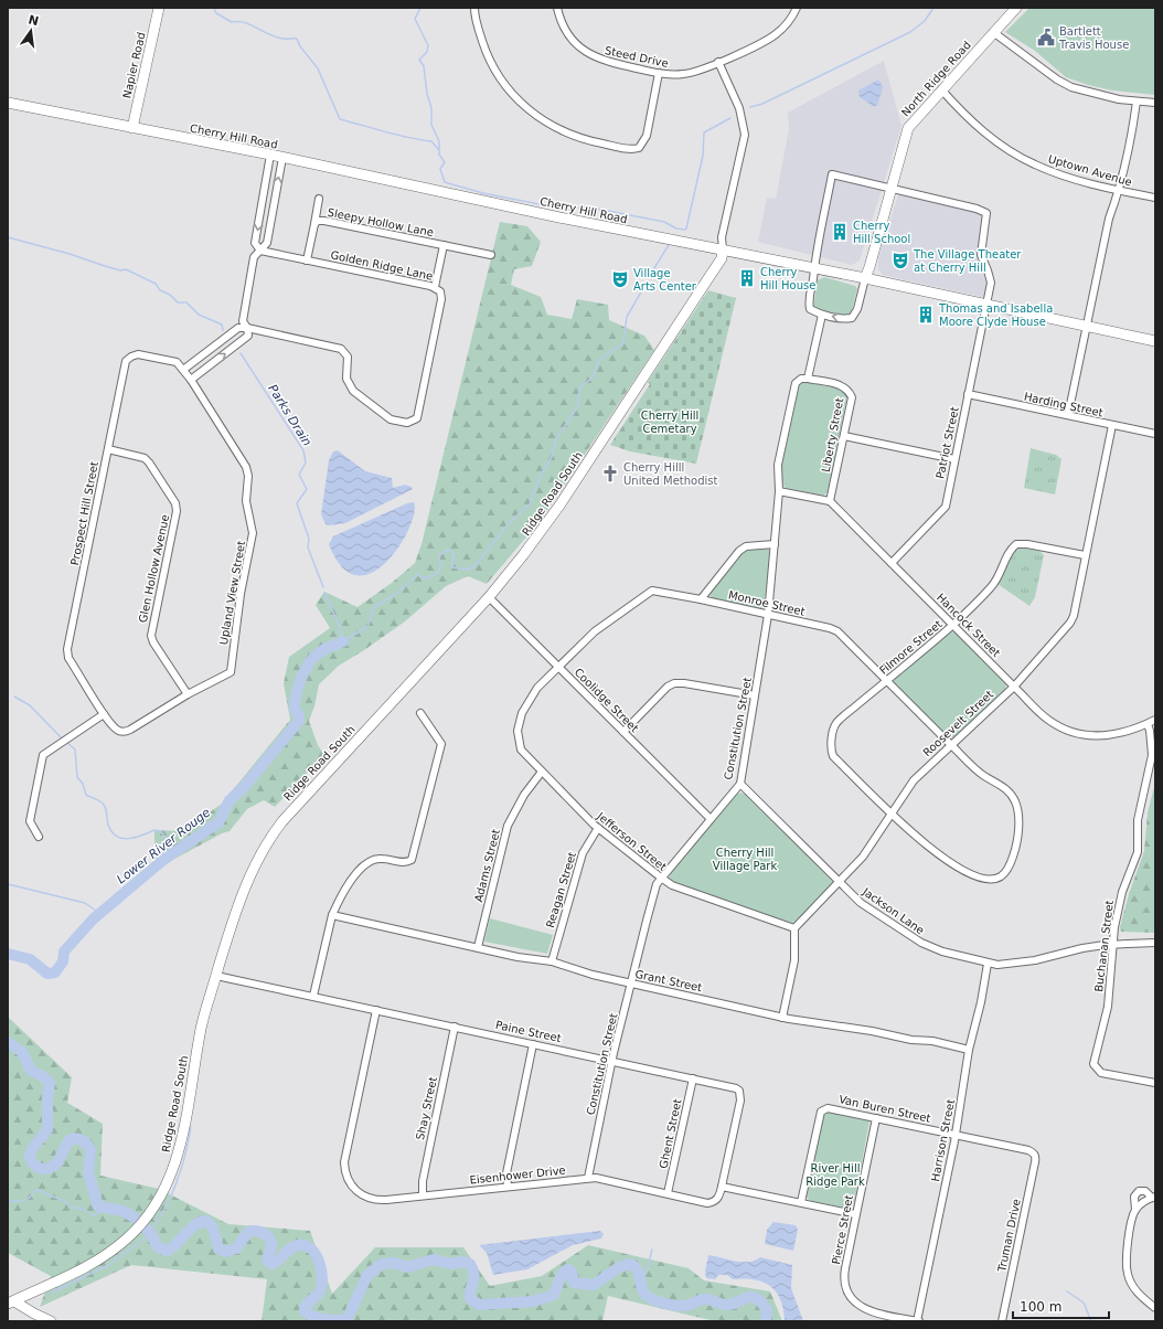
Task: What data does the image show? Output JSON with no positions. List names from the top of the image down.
{
  "streets": {
    "main road": [
      "Napier Road",
      "North Ridge Road",
      "Cherry Hill Road",
      "Ridge Road South"
    ],
    "street": [
      "Steed Drive",
      "Uptown Avenue",
      "Sleepy Hollow Lane",
      "Golden Ridge Lane",
      "Harding Street",
      "Liberty Street",
      "Patriot Street",
      "Prospect Hill Street",
      "Glen Hollow Avenue",
      "Upland View Street",
      "Monroe Street",
      "Hancock Street",
      "Filmore Street",
      "Coolidge Street",
      "Roosevelt Street",
      "Constitution Street",
      "Jefferson Street",
      "Adams Street",
      "Reagan Street",
      "Jackson Lane",
      "Buchanan Street",
      "Grant Street",
      "Paine Street",
      "Shay Street",
      "Van Buren Street",
      "Ghent Street",
      "Harrison Street",
      "Eisenhower Drive",
      "Pierce Street",
      "Truman Drive"
    ]
  },
  "crossings": [
    ["Napier Road", "Cherry Hill Road"],
    ["North Ridge Road", "Cherry Hill Road"],
    ["North Ridge Road", "Uptown Avenue"],
    ["North Ridge Road", "Patriot Street"],
    ["Cherry Hill Road", "Patriot Street"],
    ["Cherry Hill Road", "Ridge Road South"],
    ["Sleepy Hollow Lane", "Golden Ridge Lane"],
    ["Harding Street", "Patriot Street"],
    ["Harding Street", "Roosevelt Street"],
    ["Liberty Street", "Hancock Street"],
    ["Liberty Street", "Constitution Street"],
    ["Patriot Street", "Hancock Street"],
    ["Ridge Road South", "Coolidge Street"],
    ["Ridge Road South", "Paine Street"],
    ["Prospect Hill Street", "Glen Hollow Avenue"],
    ["Prospect Hill Street", "Upland View Street"],
    ["Glen Hollow Avenue", "Upland View Street"],
    ["Monroe Street", "Filmore Street"],
    ["Monroe Street", "Coolidge Street"],
    ["Monroe Street", "Roosevelt Street"],
    ["Monroe Street", "Constitution Street"],
    ["Monroe Street", "Jefferson Street"],
    ["Hancock Street", "Filmore Street"],
    ["Hancock Street", "Roosevelt Street"],
    ["Hancock Street", "Buchanan Street"],
    ["Filmore Street", "Roosevelt Street"],
    ["Coolidge Street", "Constitution Street"],
    ["Coolidge Street", "Jefferson Street"],
    ["Roosevelt Street", "Jefferson Street"],
    ["Roosevelt Street", "Jackson Lane"],
    ["Constitution Street", "Jefferson Street"],
    ["Constitution Street", "Jackson Lane"],
    ["Constitution Street", "Grant Street"],
    ["Constitution Street", "Paine Street"],
    ["Constitution Street", "Eisenhower Drive"],
    ["Jefferson Street", "Adams Street"],
    ["Jefferson Street", "Reagan Street"],
    ["Adams Street", "Grant Street"],
    ["Reagan Street", "Grant Street"],
    ["Jackson Lane", "Buchanan Street"],
    ["Jackson Lane", "Harrison Street"],
    ["Grant Street", "Harrison Street"],
    ["Paine Street", "Shay Street"],
    ["Paine Street", "Ghent Street"],
    ["Paine Street", "Eisenhower Drive"],
    ["Shay Street", "Eisenhower Drive"],
    ["Van Buren Street", "Harrison Street"],
    ["Van Buren Street", "Pierce Street"],
    ["Van Buren Street", "Truman Drive"],
    ["Ghent Street", "Eisenhower Drive"],
    ["Harrison Street", "Pierce Street"]
  ],
  "water": ["Parks Drain", "Lower River Rouge"],
  "parks": ["Cherry Hill Cemetary", "Cherry Hill Village Park", "River Hill Ridge Park"],
  "places": {
    "public building": ["Bartlett Travis House"],
    "building": ["Cherry Hill School", "Cherry Hill House", "Thomas and Isabella Moore Clyde House"],
    "theatre": ["The Village Theater at Cherry Hill", "Village Arts Center"],
    "church": ["Cherry Hilll United Methodist"]
  },
  "scale_bar": "100 m",
  "north": "top"
}
